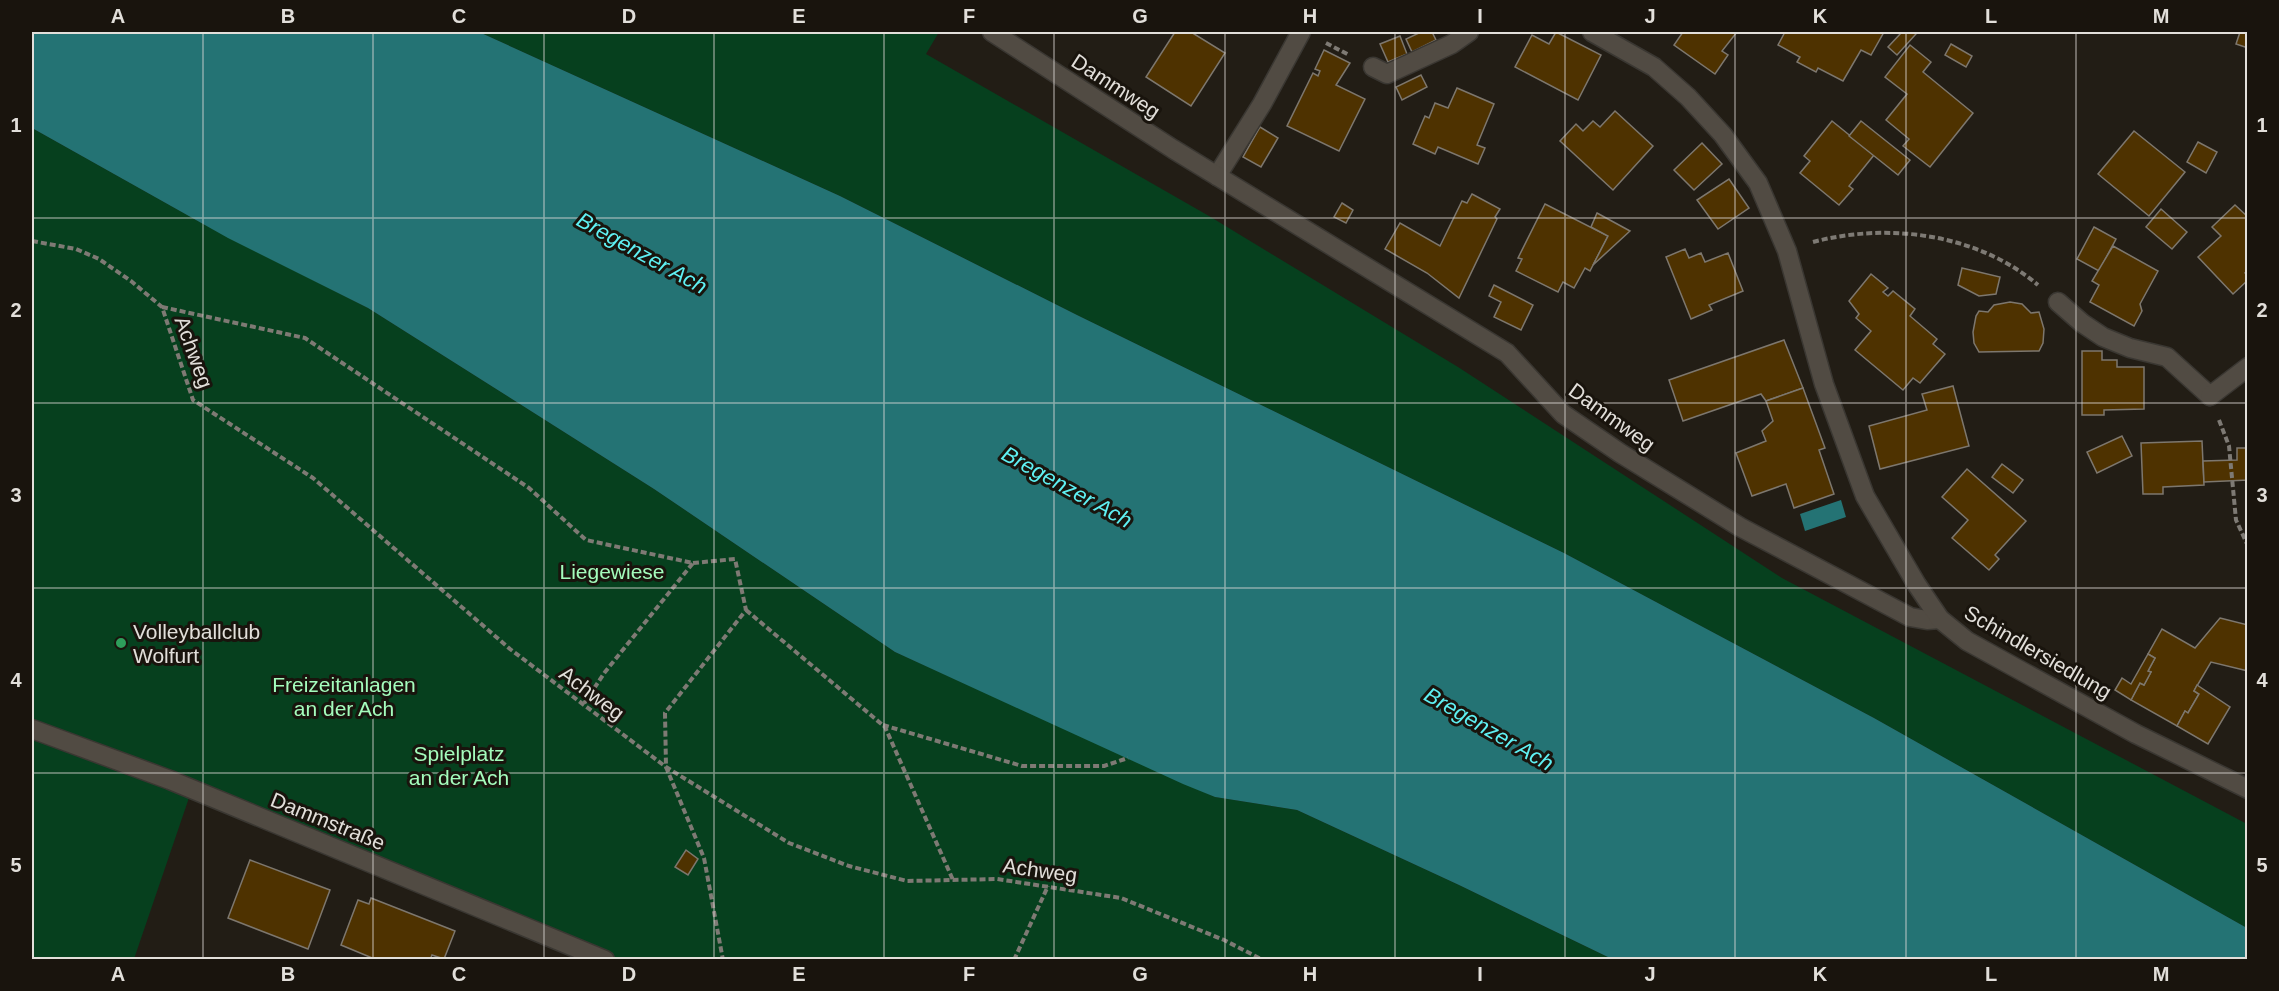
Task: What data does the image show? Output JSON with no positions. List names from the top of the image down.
{
  "streets": {
    "street": ["Dammweg", "Schindlersiedlung", "Dammstraße"],
    "path": ["Achweg"]
  },
  "crossings": [
    ["Dammweg", "Schindlersiedlung"]
  ],
  "water": ["Bregenzer Ach"],
  "parks": ["Liegewiese", "Freizeitanlagen an der Ach", "Spielplatz an der Ach"],
  "places": ["Volleyballclub Wolfurt"],
  "grid": {
    "columns": [
      "A",
      "B",
      "C",
      "D",
      "E",
      "F",
      "G",
      "H",
      "I",
      "J",
      "K",
      "L",
      "M"
    ],
    "rows": [
      "1",
      "2",
      "3",
      "4",
      "5"
    ]
  }
}
